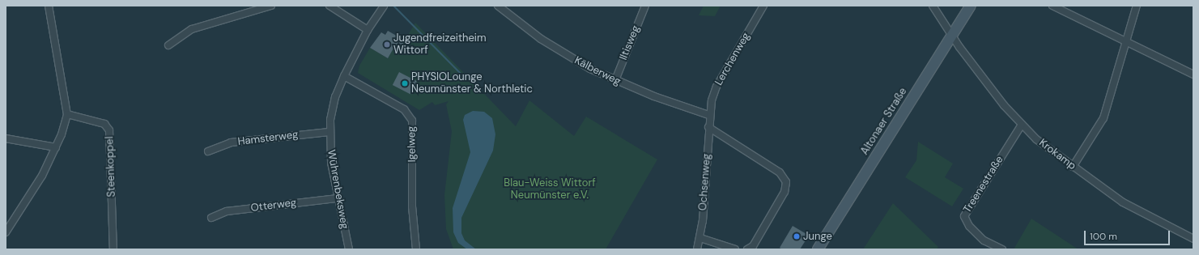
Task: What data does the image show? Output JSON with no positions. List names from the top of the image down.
{
  "streets": {
    "main road": ["Altonaer Straße"],
    "street": [
      "Iltisweg",
      "Lerchenweg",
      "Kälberweg",
      "Hamsterweg",
      "Igelweg",
      "Krokamp",
      "Steenkoppel",
      "Ochsenweg",
      "Treenestraße",
      "Wührenbeksweg",
      "Otterweg"
    ]
  },
  "crossings": [
    ["Iltisweg", "Kälberweg"],
    ["Lerchenweg", "Kälberweg"],
    ["Lerchenweg", "Ochsenweg"],
    ["Kälberweg", "Ochsenweg"],
    ["Altonaer Straße", "Krokamp"],
    ["Hamsterweg", "Wührenbeksweg"],
    ["Igelweg", "Wührenbeksweg"],
    ["Krokamp", "Treenestraße"],
    ["Wührenbeksweg", "Otterweg"]
  ],
  "parks": ["Blau-Weiss Wittorf Neumünster e.V."],
  "places": ["Jugendfreizeitheim Wittorf", "PHYSIOLounge Neumünster & Northletic", "Junge"],
  "scale_bar": "100 m"
}
